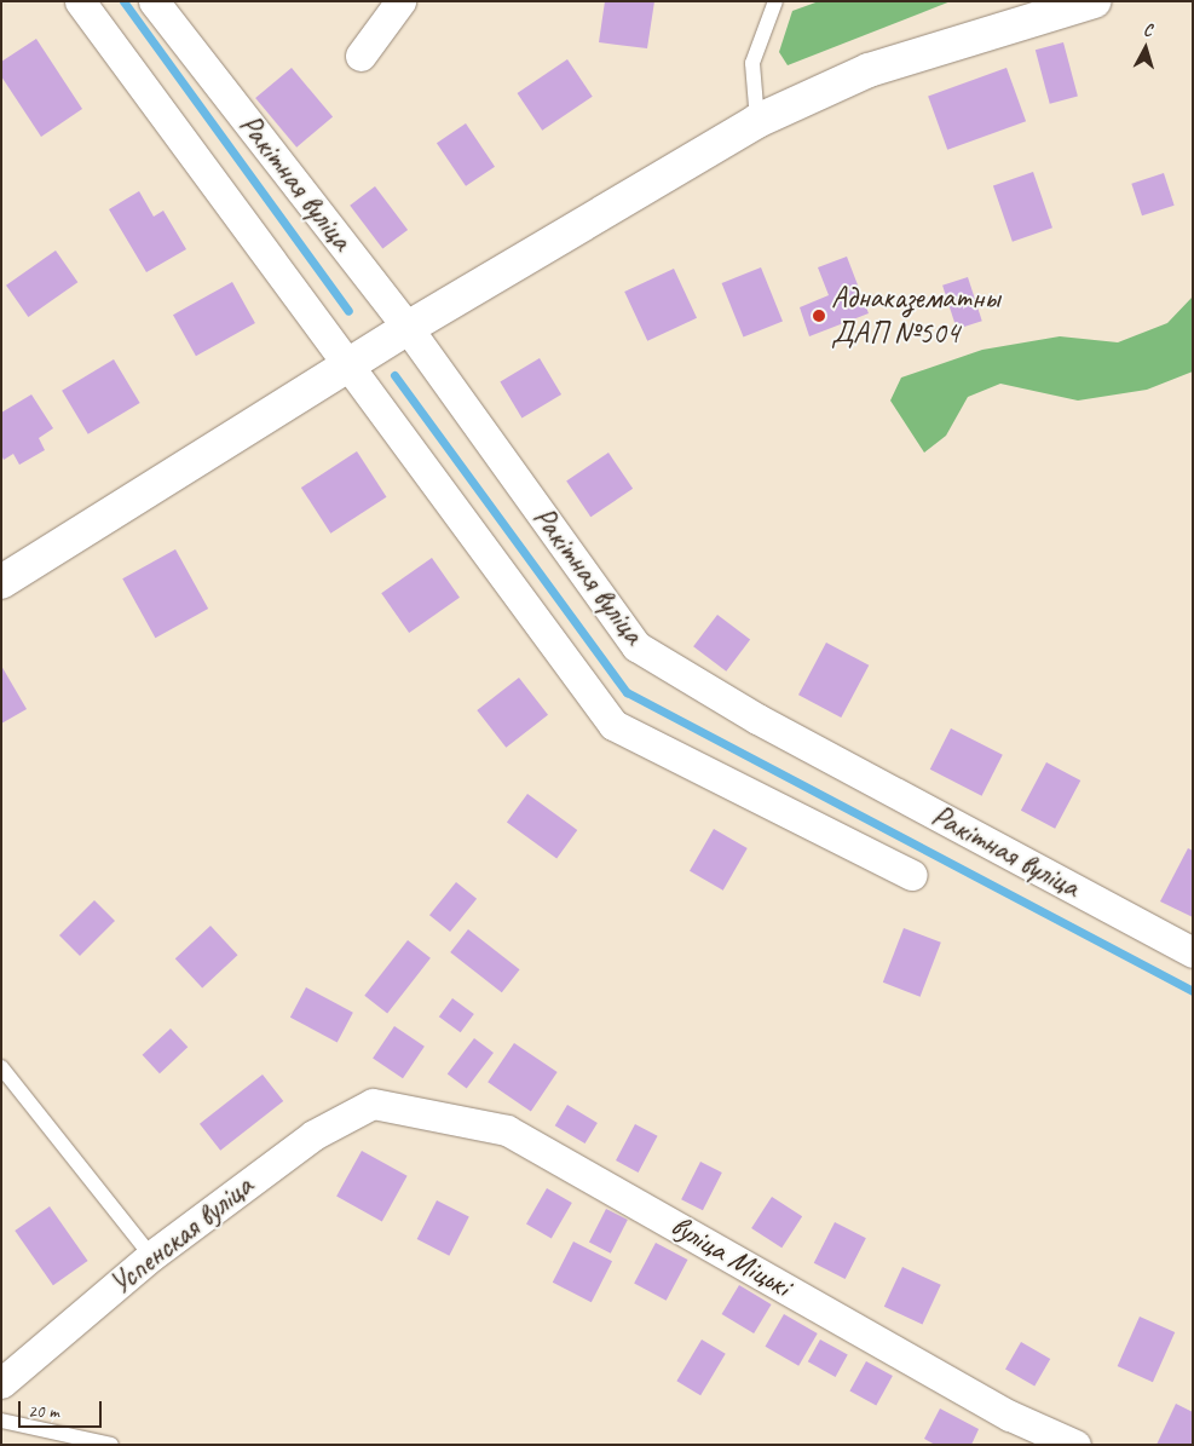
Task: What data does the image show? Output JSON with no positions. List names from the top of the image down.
{
  "streets": {
    "street": ["Ракітная вуліца", "Успенская вуліца", "вуліца Міцькі"]
  },
  "crossings": [
    ["Успенская вуліца", "вуліца Міцькі"]
  ],
  "places": ["Аднаказематны ДАП №504"],
  "scale_bar": "20 m",
  "north": "top"
}
